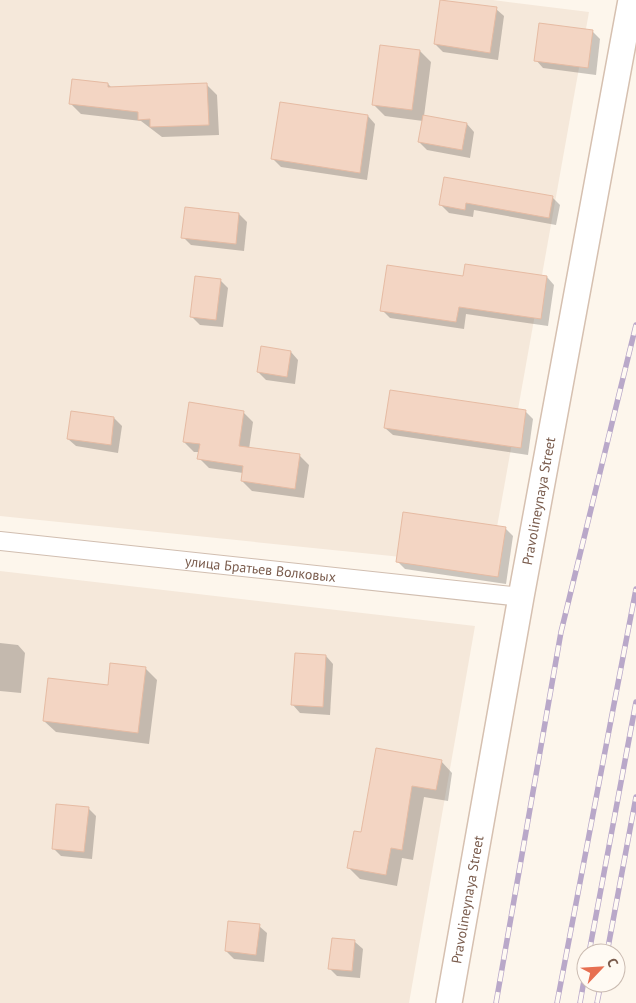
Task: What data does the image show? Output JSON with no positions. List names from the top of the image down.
{
  "streets": {
    "main road": ["Pravolineynaya Street"],
    "street": ["улица Братьев Волковых"]
  },
  "crossings": [
    ["Pravolineynaya Street", "улица Братьев Волковых"]
  ],
  "north": "top right"
}
